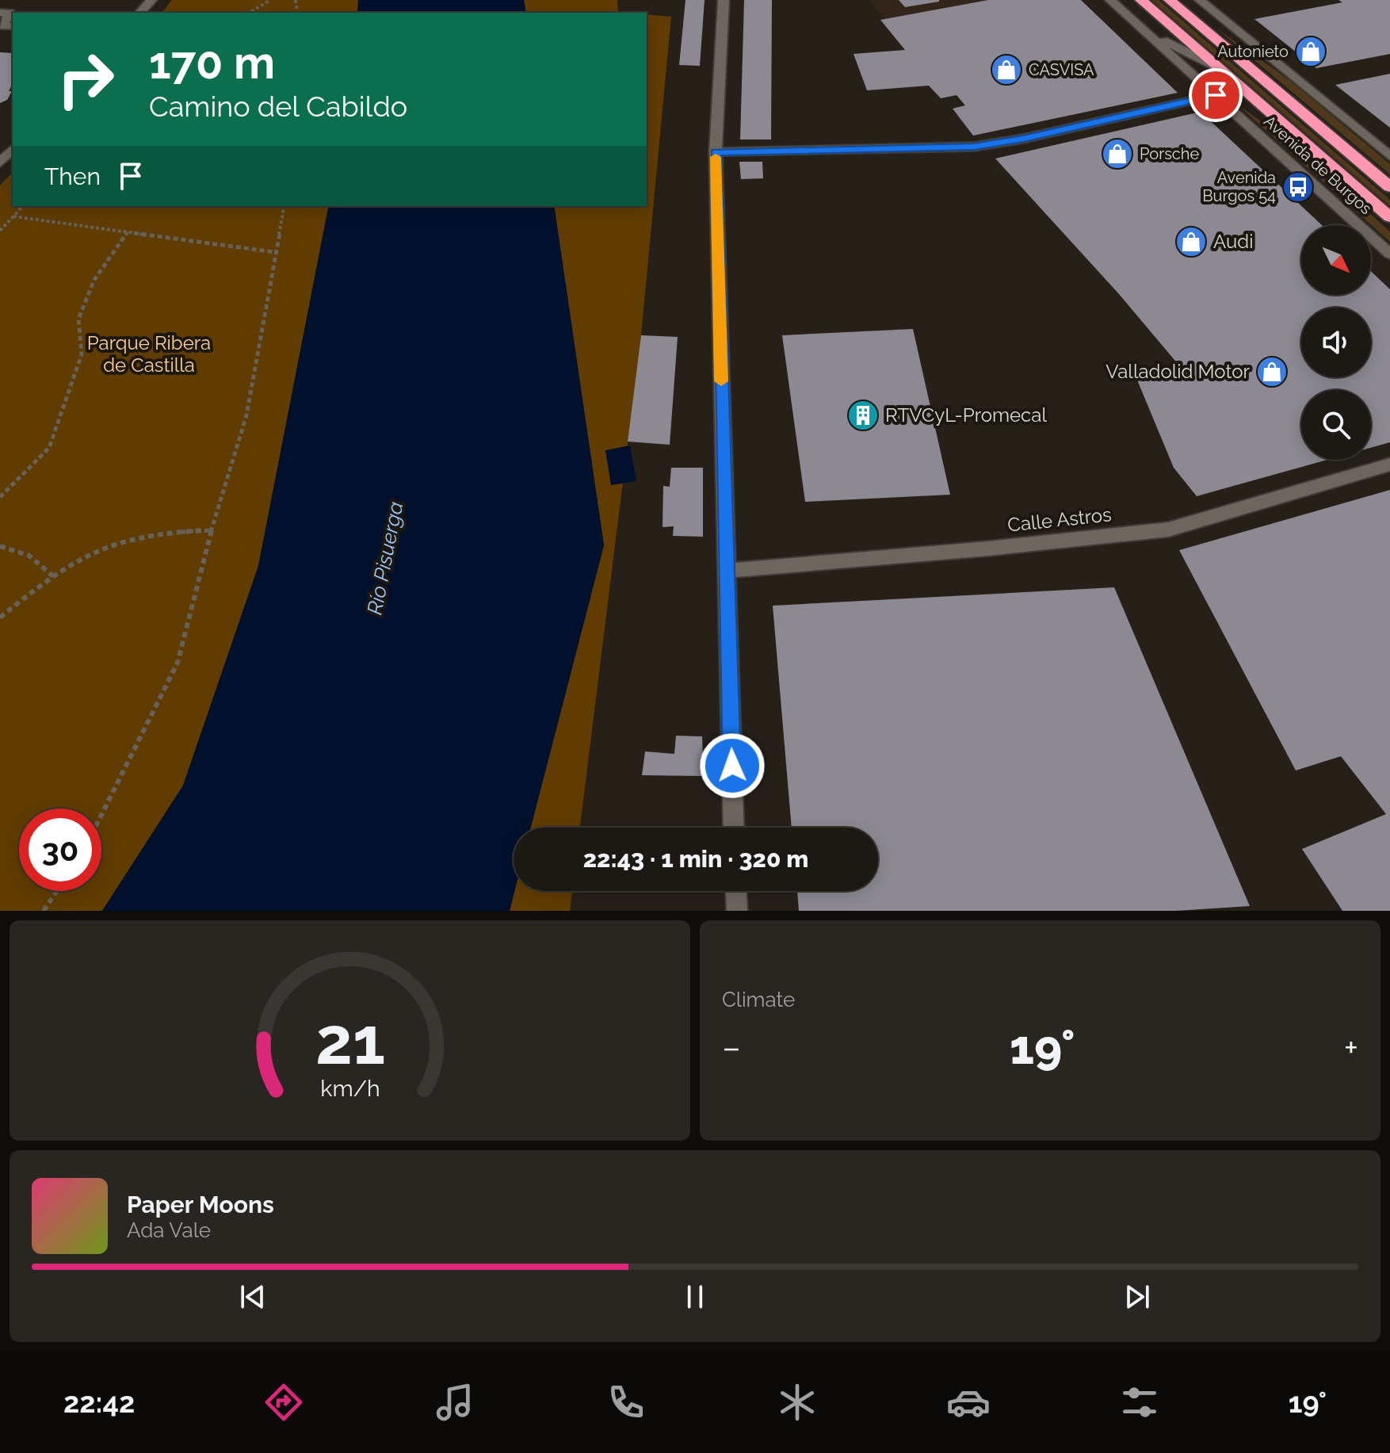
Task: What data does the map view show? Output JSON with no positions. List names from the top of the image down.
{
  "streets": {
    "highway": ["Avenida de Burgos"],
    "street": ["Calle Astros"]
  },
  "water": ["Río Pisuerga"],
  "parks": ["Parque Ribera de Castilla"],
  "places": {
    "shop": [
      "Autonieto",
      "CASVISA",
      "Porsche",
      "Audi",
      "Valladolid Motor"
    ],
    "bus stop": ["Avenida Burgos 54"],
    "building": ["RTVCyL-Promecal"]
  },
  "north": "bottom right",
  "page": {
    "turn": ["170 m", "Camino del Cabildo"],
    "then": "Then",
    "limit": "30",
    "trip": "22:43 · 1 min · 320 m",
    "tile": "Climate",
    "heat": ["−", "19°", "+"],
    "song": ["Paper Moons", "Ada Vale"],
    "tabs": ["22:42", "19°"],
    "gauge": ["21", "km/h"]
  }
}
